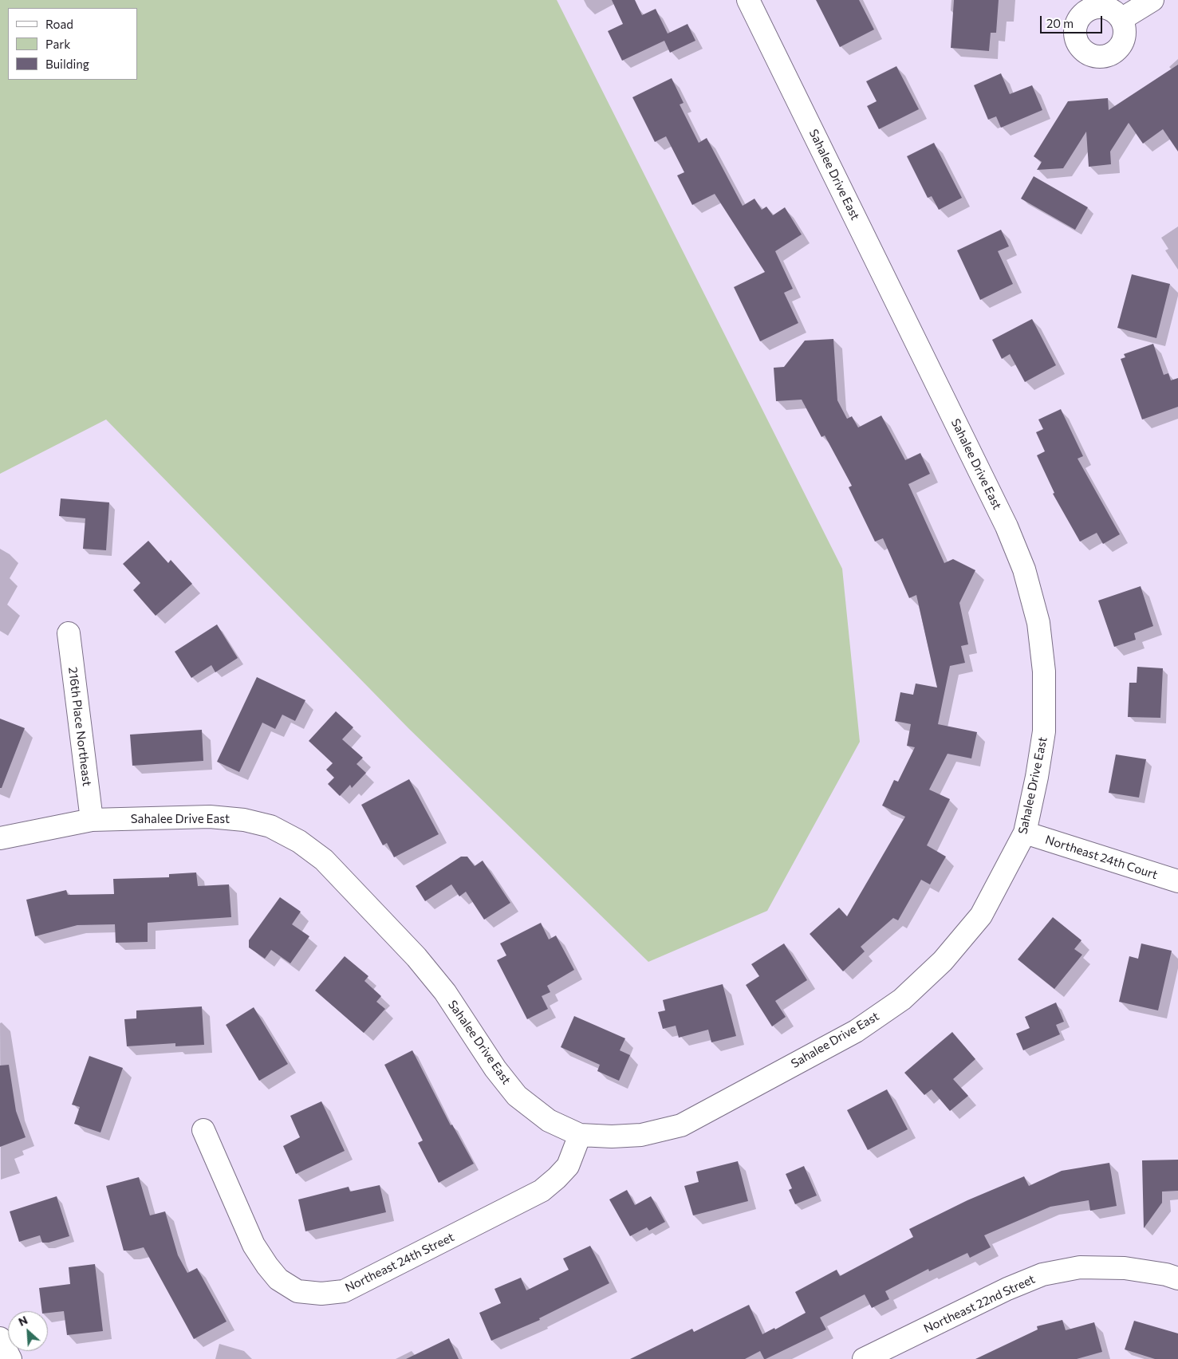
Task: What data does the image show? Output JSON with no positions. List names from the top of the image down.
{
  "streets": {
    "street": [
      "Sahalee Drive East",
      "216th Place Northeast",
      "Northeast 24th Court",
      "Northeast 24th Street",
      "Northeast 22nd Street"
    ]
  },
  "crossings": [
    ["Sahalee Drive East", "216th Place Northeast"],
    ["Sahalee Drive East", "Northeast 24th Court"],
    ["Sahalee Drive East", "Northeast 24th Street"]
  ],
  "legend": ["Road", "Park", "Building"],
  "scale_bar": "20 m",
  "north": "top left"
}
